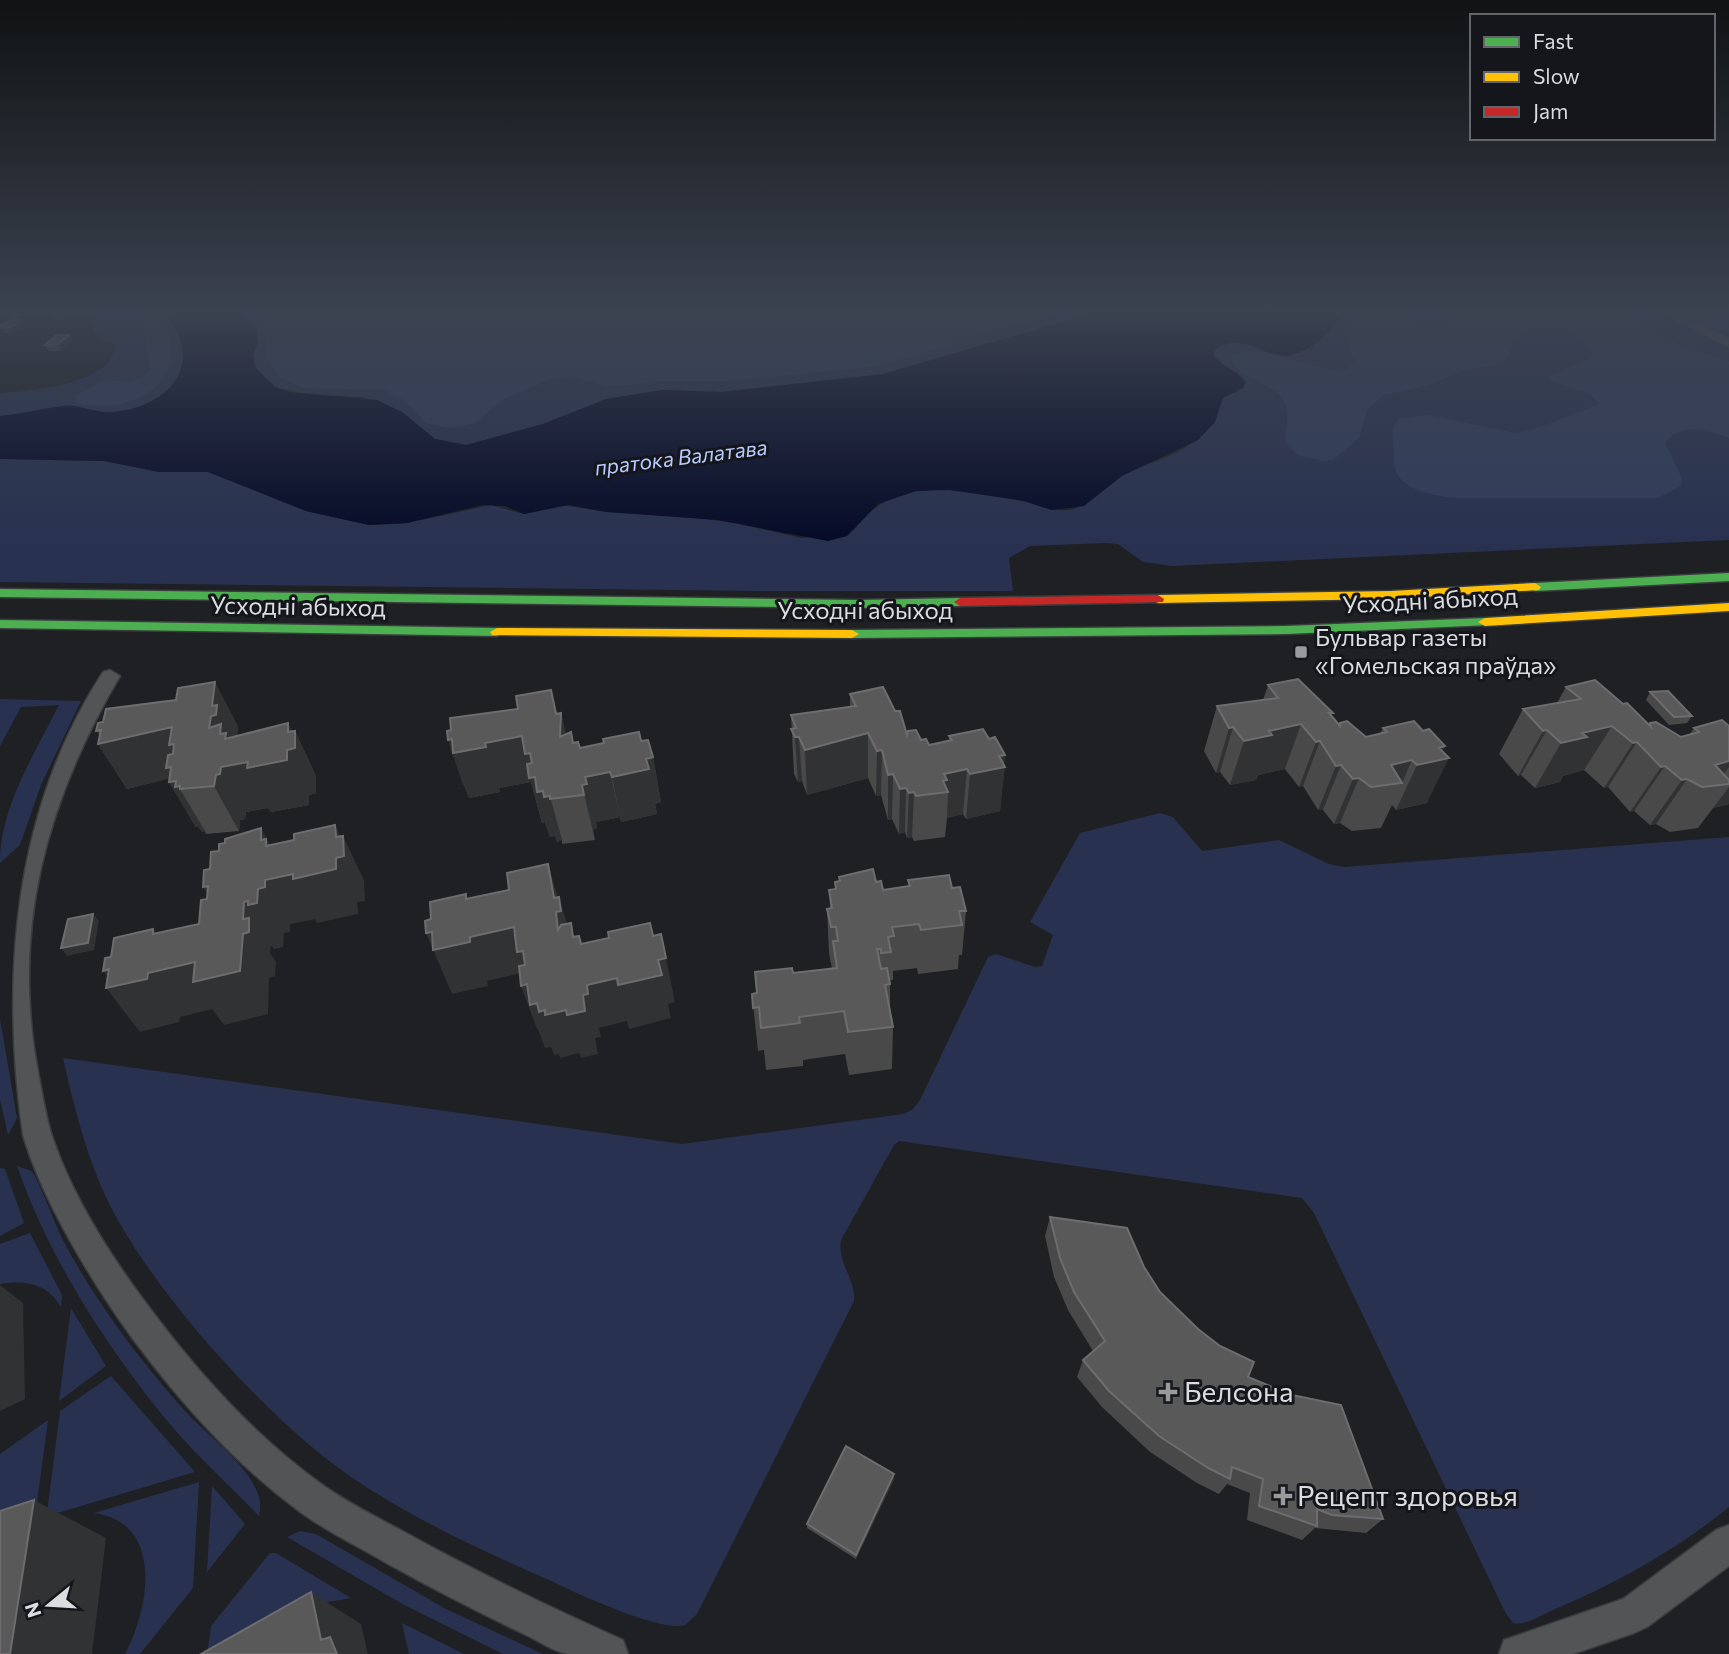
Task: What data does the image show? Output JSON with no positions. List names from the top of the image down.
{
  "streets": {
    "main road": ["Усходні абыход"]
  },
  "water": ["пратока Валатава"],
  "places": {
    "transit": ["Бульвар газеты «Гомельская праўда»"],
    "health": ["Белсона", "Рецепт здоровья"]
  },
  "legend": ["Fast", "Slow", "Jam"],
  "north": "left"
}
